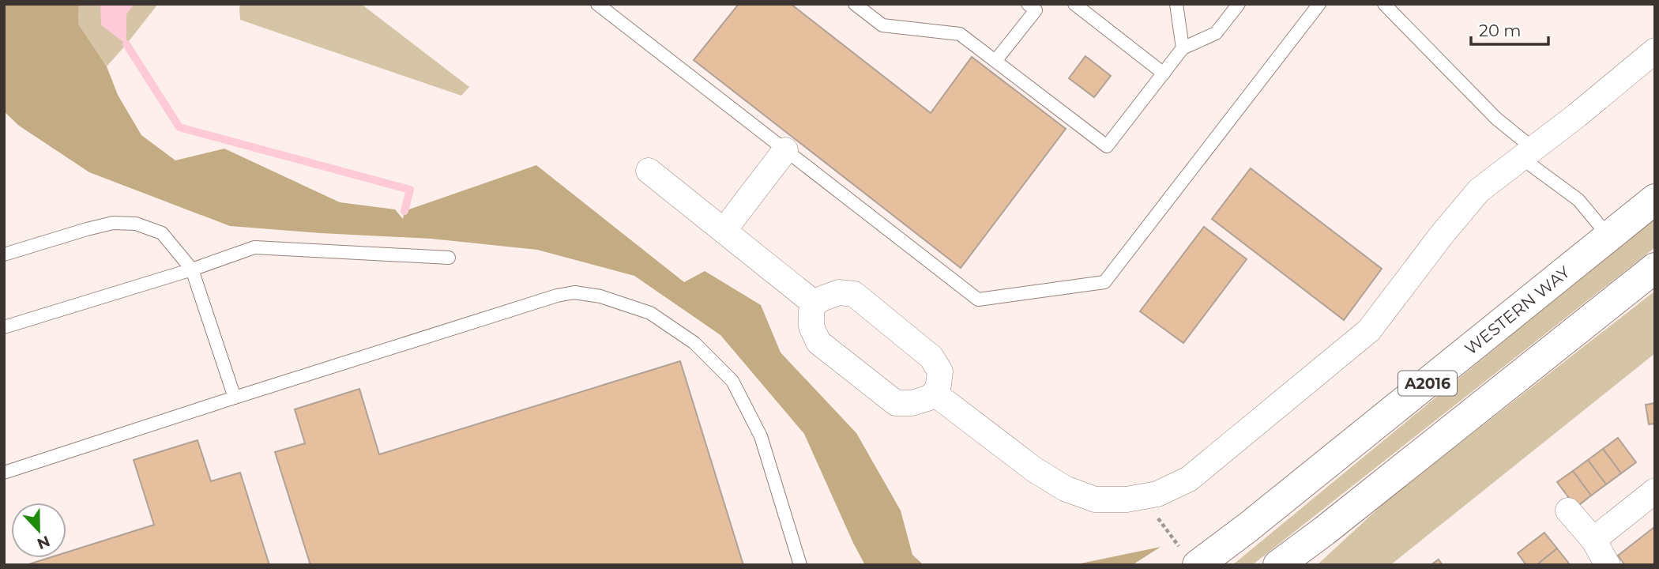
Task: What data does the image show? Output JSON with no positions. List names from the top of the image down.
{
  "streets": {
    "main road": ["WESTERN WAY", "A2016"]
  },
  "scale_bar": "20 m",
  "north": "bottom"
}
